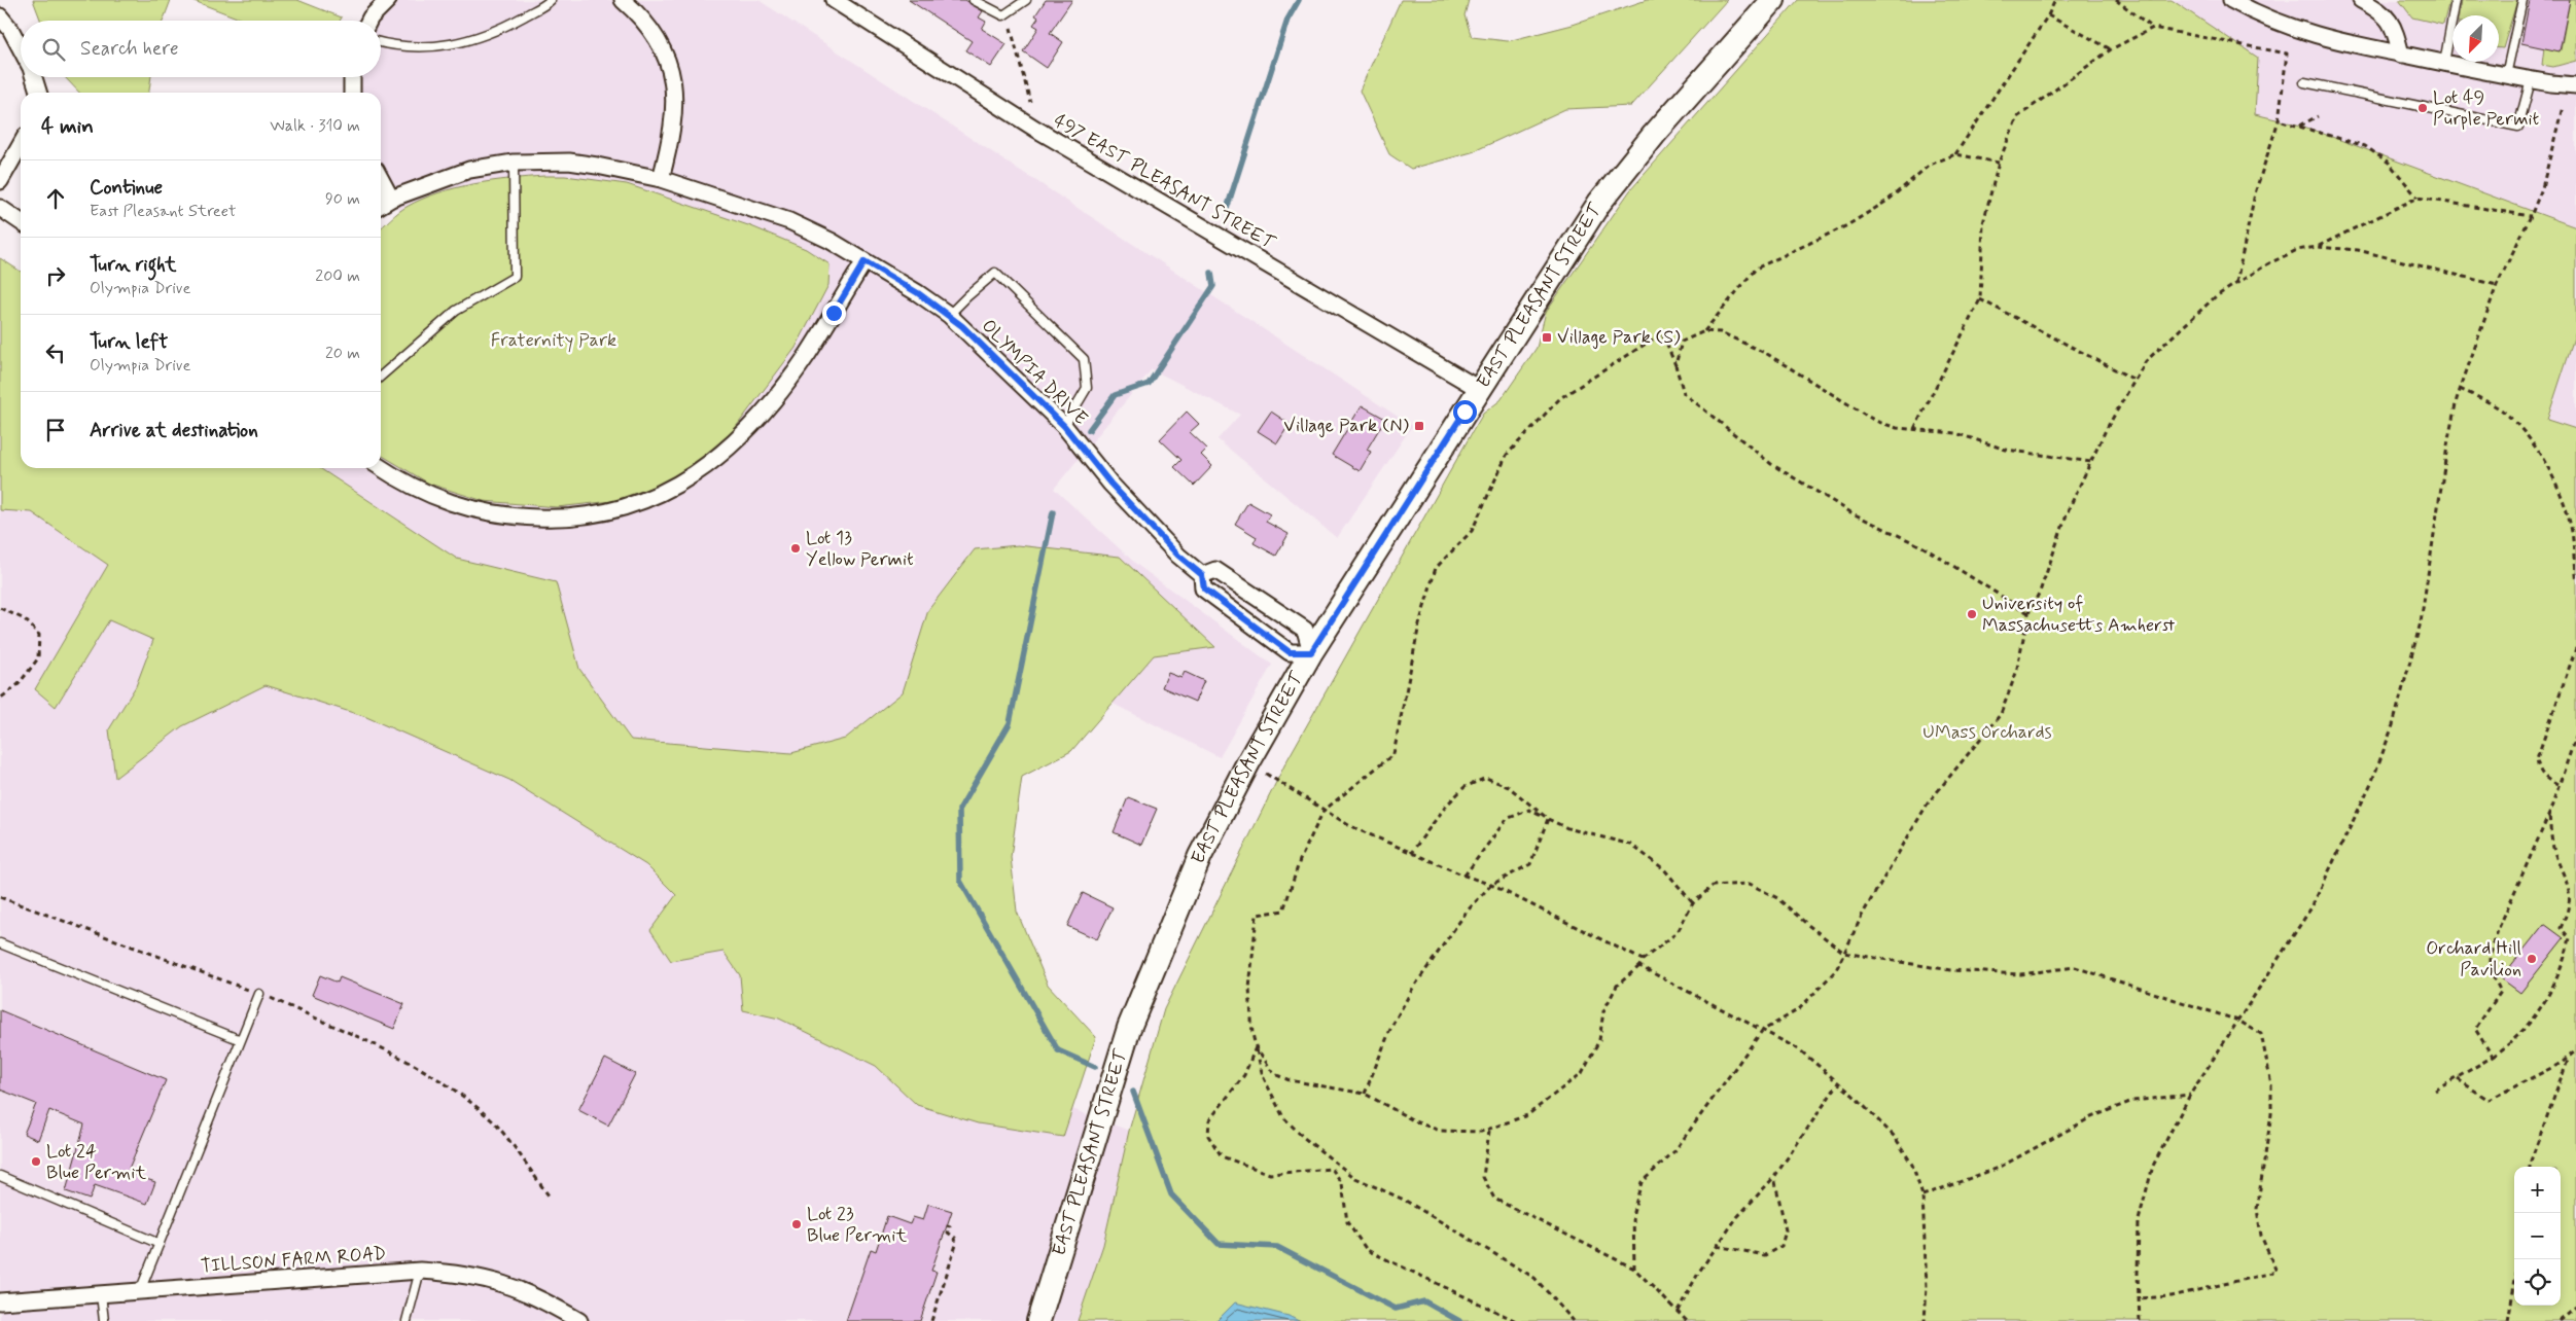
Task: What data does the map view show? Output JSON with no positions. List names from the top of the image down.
{
  "streets": {
    "main road": ["EAST PLEASANT STREET"],
    "street": ["497 EAST PLEASANT STREET", "OLYMPIA DRIVE", "TILLSON FARM ROAD"]
  },
  "crossings": [
    ["497 EAST PLEASANT STREET", "EAST PLEASANT STREET"],
    ["EAST PLEASANT STREET", "OLYMPIA DRIVE"]
  ],
  "parks": ["Fraternity Park", "UMass Orchards"],
  "places": {
    "other": [
      "Lot 49 Purple Permit",
      "Lot 13 Yellow Permit",
      "University of Massachusetts Amherst",
      "Orchard Hill Pavilion",
      "Lot 24 Blue Permit",
      "Lot 23 Blue Permit"
    ],
    "transit": ["Village Park (S)", "Village Park (N)"]
  },
  "north": "bottom left",
  "page": {
    "search": "Search here",
    "heading": ["4 min", "Walk · 310 m"],
    "list": [
      ["Continue", "East Pleasant Street", "90 m"],
      ["Turn right", "Olympia Drive", "200 m"],
      ["Turn left", "Olympia Drive", "20 m"],
      "Arrive at destination"
    ],
    "map_buttons": ["+", "−"]
  }
}
